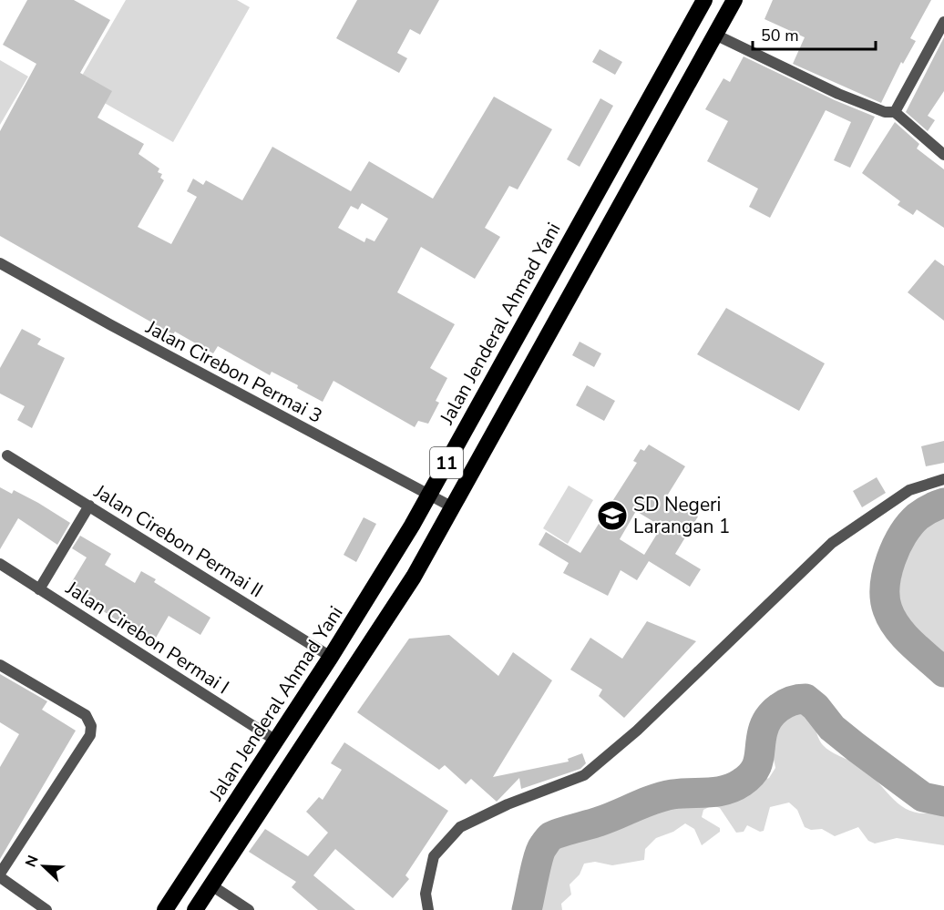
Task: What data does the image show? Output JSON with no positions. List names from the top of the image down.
{
  "streets": {
    "highway": ["Jalan Jenderal Ahmad Yani", "11"],
    "street": ["Jalan Cirebon Permai 3", "Jalan Cirebon Permai II", "Jalan Cirebon Permai I"]
  },
  "crossings": [
    ["Jalan Jenderal Ahmad Yani", "Jalan Cirebon Permai 3"],
    ["Jalan Jenderal Ahmad Yani", "Jalan Cirebon Permai II"],
    ["Jalan Jenderal Ahmad Yani", "Jalan Cirebon Permai I"],
    ["Jalan Cirebon Permai 3", "11"]
  ],
  "places": {
    "school or university": ["SD Negeri Larangan 1"]
  },
  "scale_bar": "50 m",
  "north": "top left"
}
